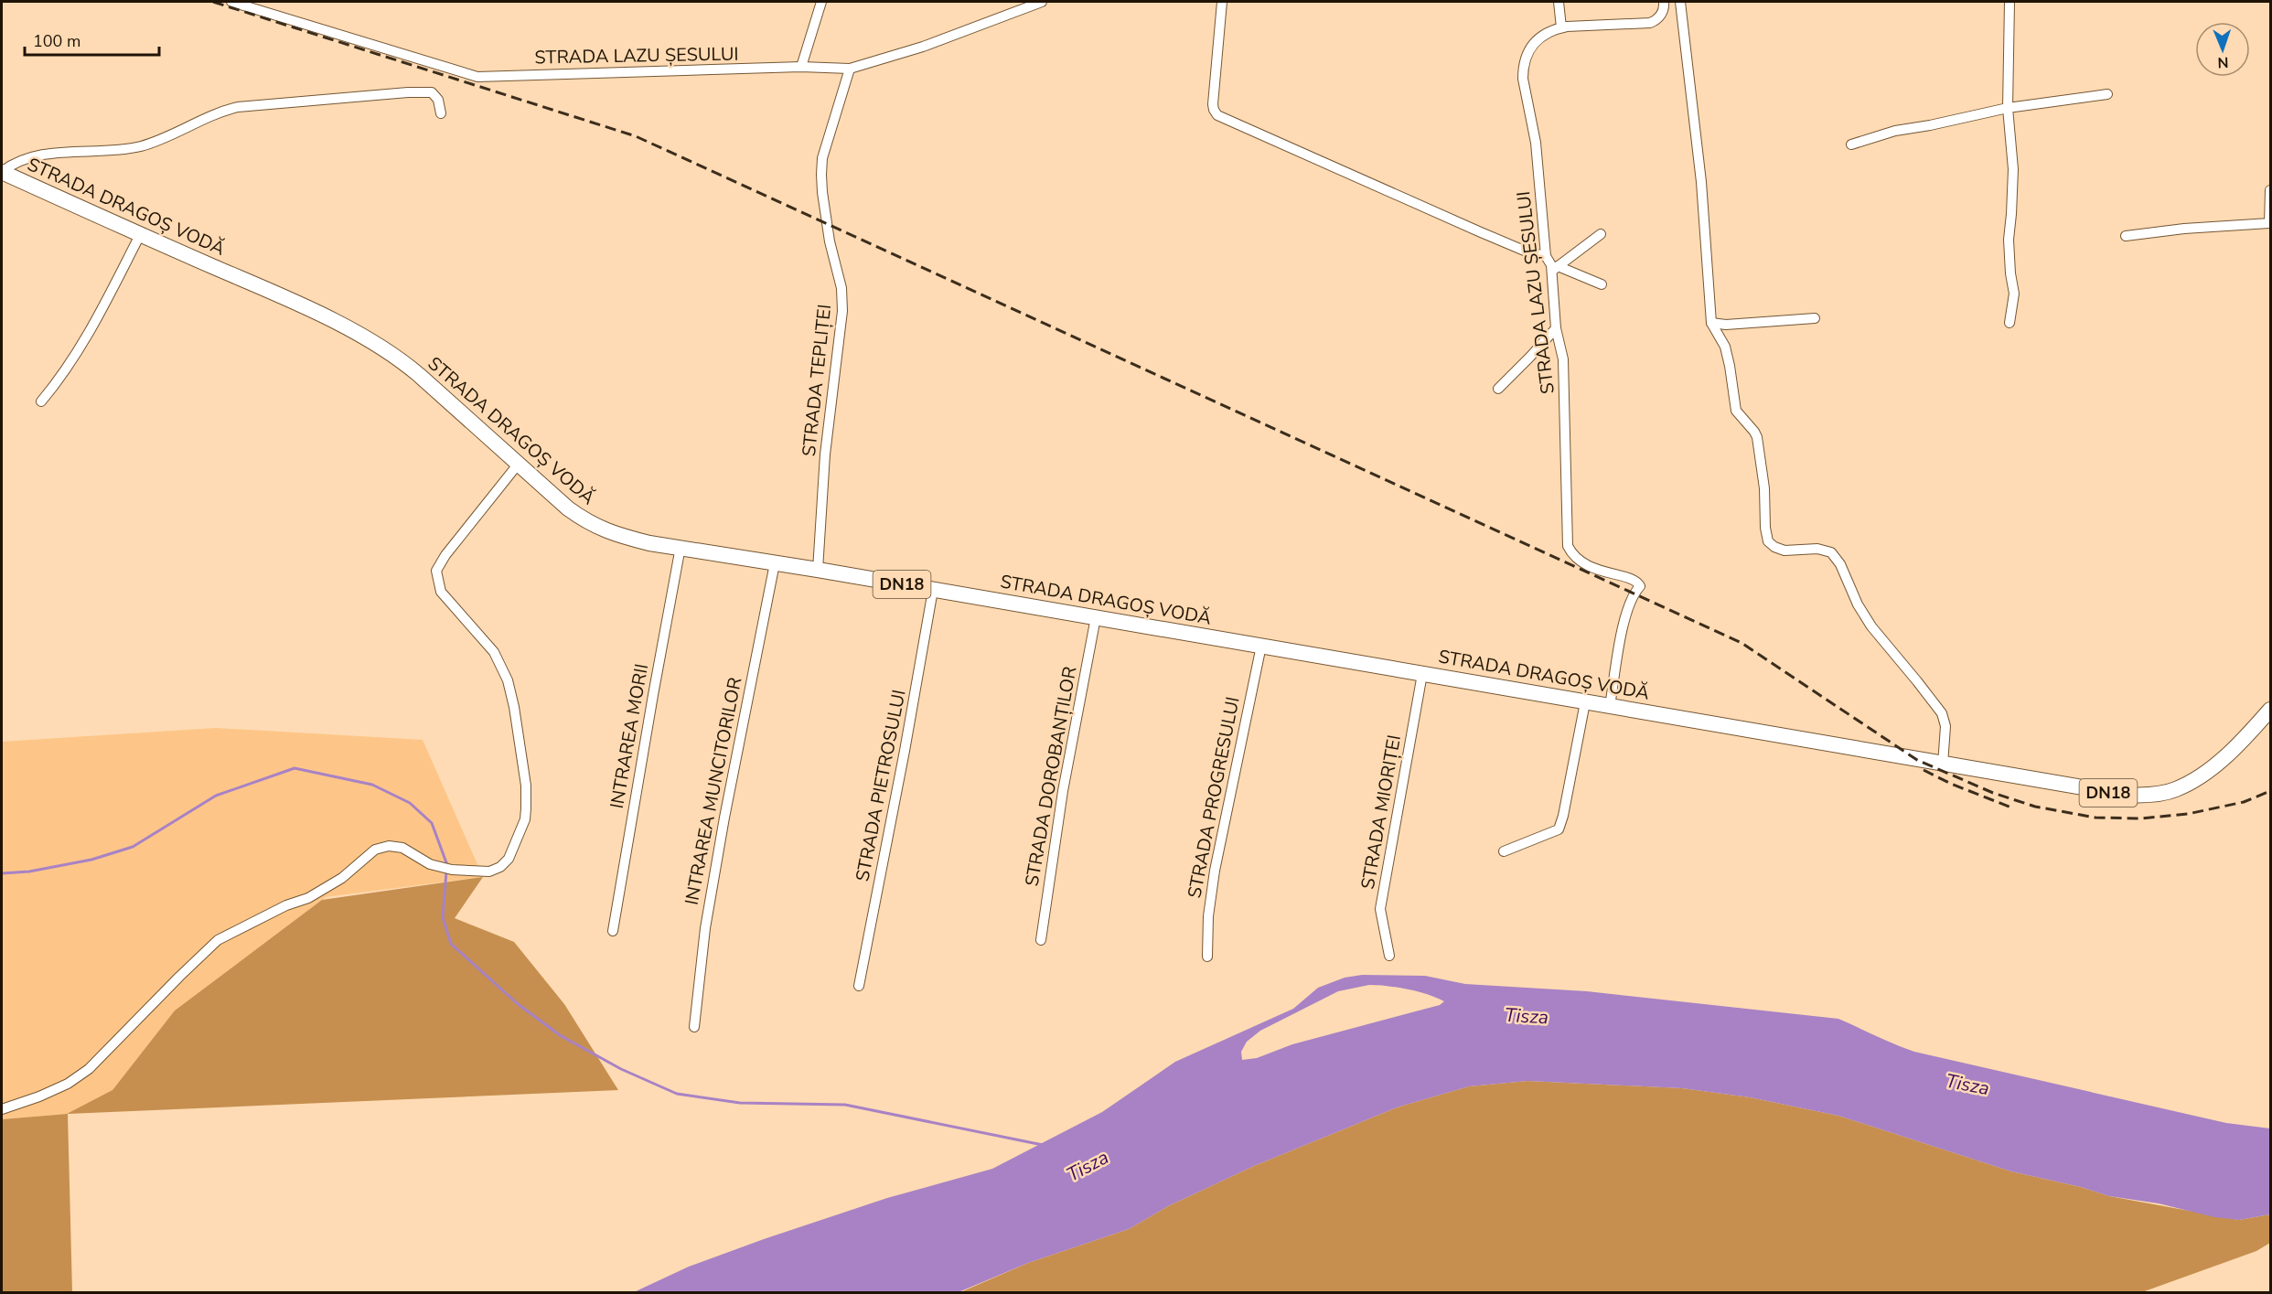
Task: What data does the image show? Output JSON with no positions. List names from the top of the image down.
{
  "streets": {
    "main road": ["STRADA DRAGOȘ VODĂ", "DN18"],
    "street": [
      "STRADA LAZU ȘESULUI",
      "STRADA TEPLIȚEI",
      "INTRAREA MORII",
      "STRADA DOROBANȚILOR",
      "STRADA PIETROSULUI",
      "INTRAREA MUNCITORILOR",
      "STRADA PROGRESULUI",
      "STRADA MIORIȚEI"
    ]
  },
  "crossings": [
    ["STRADA LAZU ȘESULUI", "STRADA DRAGOȘ VODĂ"],
    ["STRADA LAZU ȘESULUI", "STRADA TEPLIȚEI"],
    ["STRADA DRAGOȘ VODĂ", "STRADA TEPLIȚEI"],
    ["STRADA DRAGOȘ VODĂ", "INTRAREA MORII"],
    ["STRADA DRAGOȘ VODĂ", "STRADA DOROBANȚILOR"],
    ["STRADA DRAGOȘ VODĂ", "STRADA PIETROSULUI"],
    ["STRADA DRAGOȘ VODĂ", "INTRAREA MUNCITORILOR"],
    ["STRADA DRAGOȘ VODĂ", "STRADA PROGRESULUI"],
    ["STRADA DRAGOȘ VODĂ", "STRADA MIORIȚEI"]
  ],
  "water": ["Tisza"],
  "scale_bar": "100 m",
  "north": "bottom"
}
